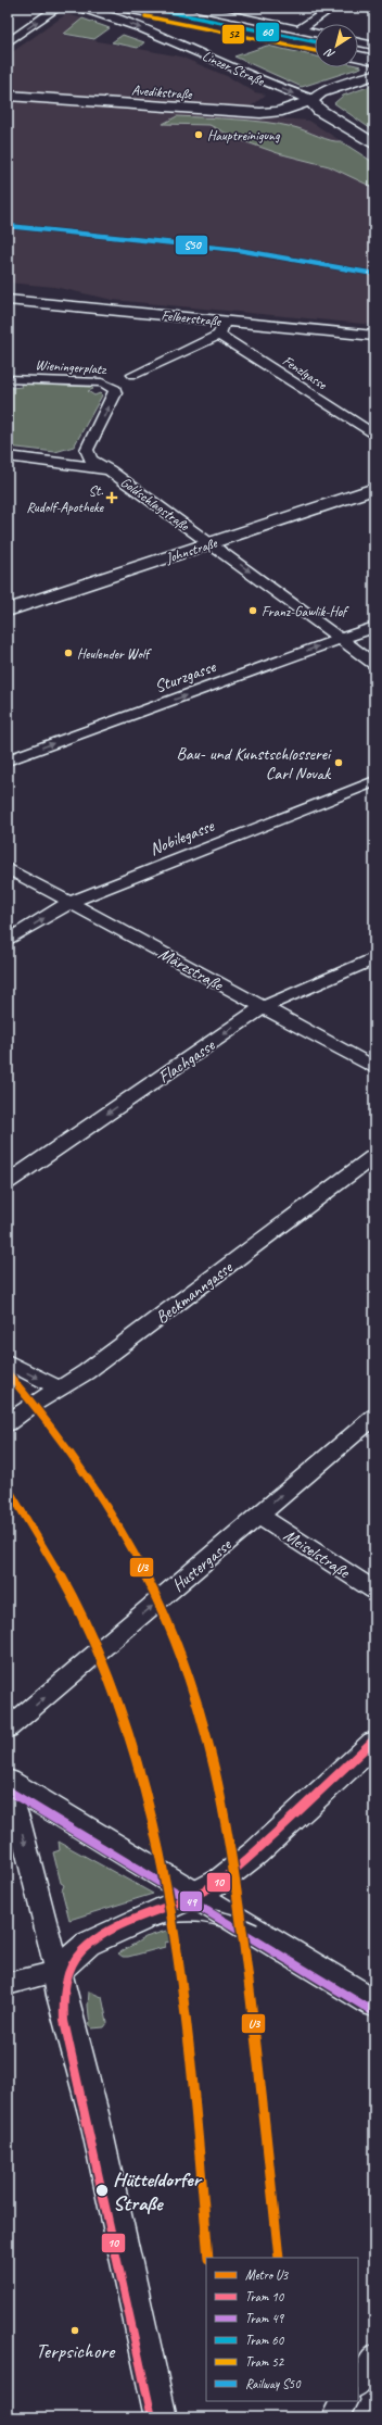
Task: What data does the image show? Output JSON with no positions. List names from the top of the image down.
{
  "streets": {
    "main road": ["Linzer Straße", "Felberstraße", "Johnstraße"],
    "street": [
      "Avedikstraße",
      "Wieningerplatz",
      "Fenzlgasse",
      "Goldschlagstraße",
      "Sturzgasse",
      "Nobilegasse",
      "Märzstraße",
      "Flachgasse",
      "Beckmanngasse",
      "Meiselstraße",
      "Hustergasse"
    ]
  },
  "crossings": [
    ["Linzer Straße", "Avedikstraße"],
    ["Felberstraße", "Fenzlgasse"],
    ["Wieningerplatz", "Goldschlagstraße"],
    ["Goldschlagstraße", "Johnstraße"],
    ["Goldschlagstraße", "Sturzgasse"],
    ["Nobilegasse", "Märzstraße"],
    ["Märzstraße", "Flachgasse"],
    ["Meiselstraße", "Hustergasse"]
  ],
  "one_way": [
    "Goldschlagstraße",
    "Sturzgasse",
    "Flachgasse",
    "Hustergasse"
  ],
  "places": {
    "other": [
      "Hauptreinigung",
      "Franz-Gawlik-Hof",
      "Heulender Wolf",
      "Bau- und Kunstschlosserei Carl Novak",
      "Hütteldorfer Straße",
      "Terpsichore"
    ],
    "health": ["St. Rudolf-Apotheke"]
  },
  "lines": [
    "tram line 60",
    "tram line 52",
    "rail line S50",
    "metro line U3",
    "tram line 10",
    "tram line 49"
  ],
  "legend": [
    "Metro U3",
    "Tram 10",
    "Tram 49",
    "Tram 60",
    "Tram 52",
    "Railway S50"
  ],
  "north": "bottom left"
}
